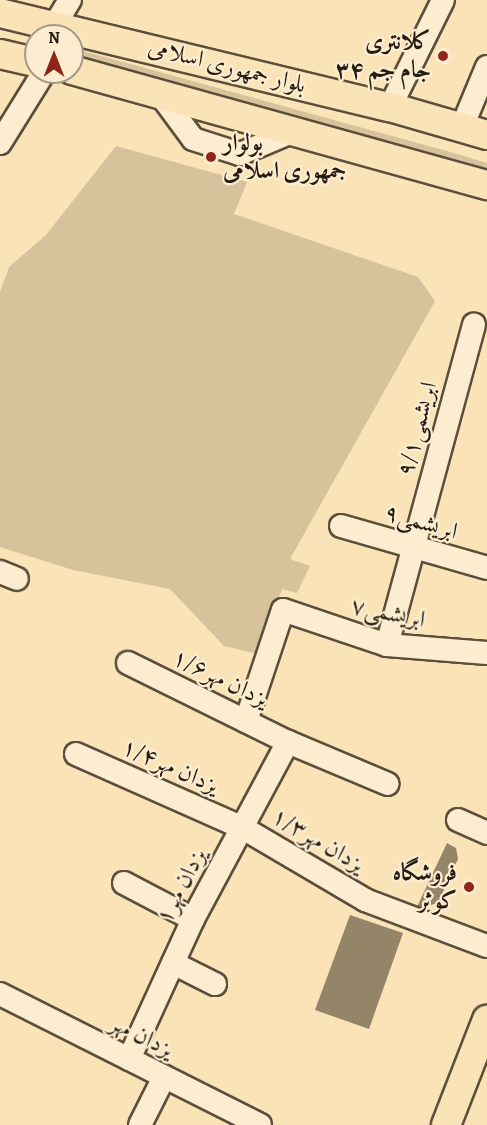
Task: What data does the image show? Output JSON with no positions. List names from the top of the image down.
{
  "streets": {
    "main road": ["بلوار جمهوری اسلامی"],
    "street": [
      "۹/۱ابریشمی",
      "ابریشمی۹",
      "ابریشمی۷",
      "۱/۶یزدان مهر",
      "۱/۴یزدان مهر",
      "۱/۳یزدان مهر",
      "یزدان مهر۱",
      "یزدان مهر"
    ]
  },
  "crossings": [
    ["۹/۱ابریشمی", "ابریشمی۹"],
    ["۹/۱ابریشمی", "ابریشمی۷"],
    ["ابریشمی۷", "۱/۶یزدان مهر"],
    ["۱/۶یزدان مهر", "یزدان مهر۱"],
    ["۱/۴یزدان مهر", "۱/۳یزدان مهر"],
    ["۱/۴یزدان مهر", "یزدان مهر۱"],
    ["۱/۳یزدان مهر", "یزدان مهر۱"],
    ["یزدان مهر۱", "یزدان مهر"]
  ],
  "places": ["کلانتری ۳۴ جام جم", "بولوار جمهوری اسلامی", "فروشگاه کوثر"],
  "north": "top"
}
